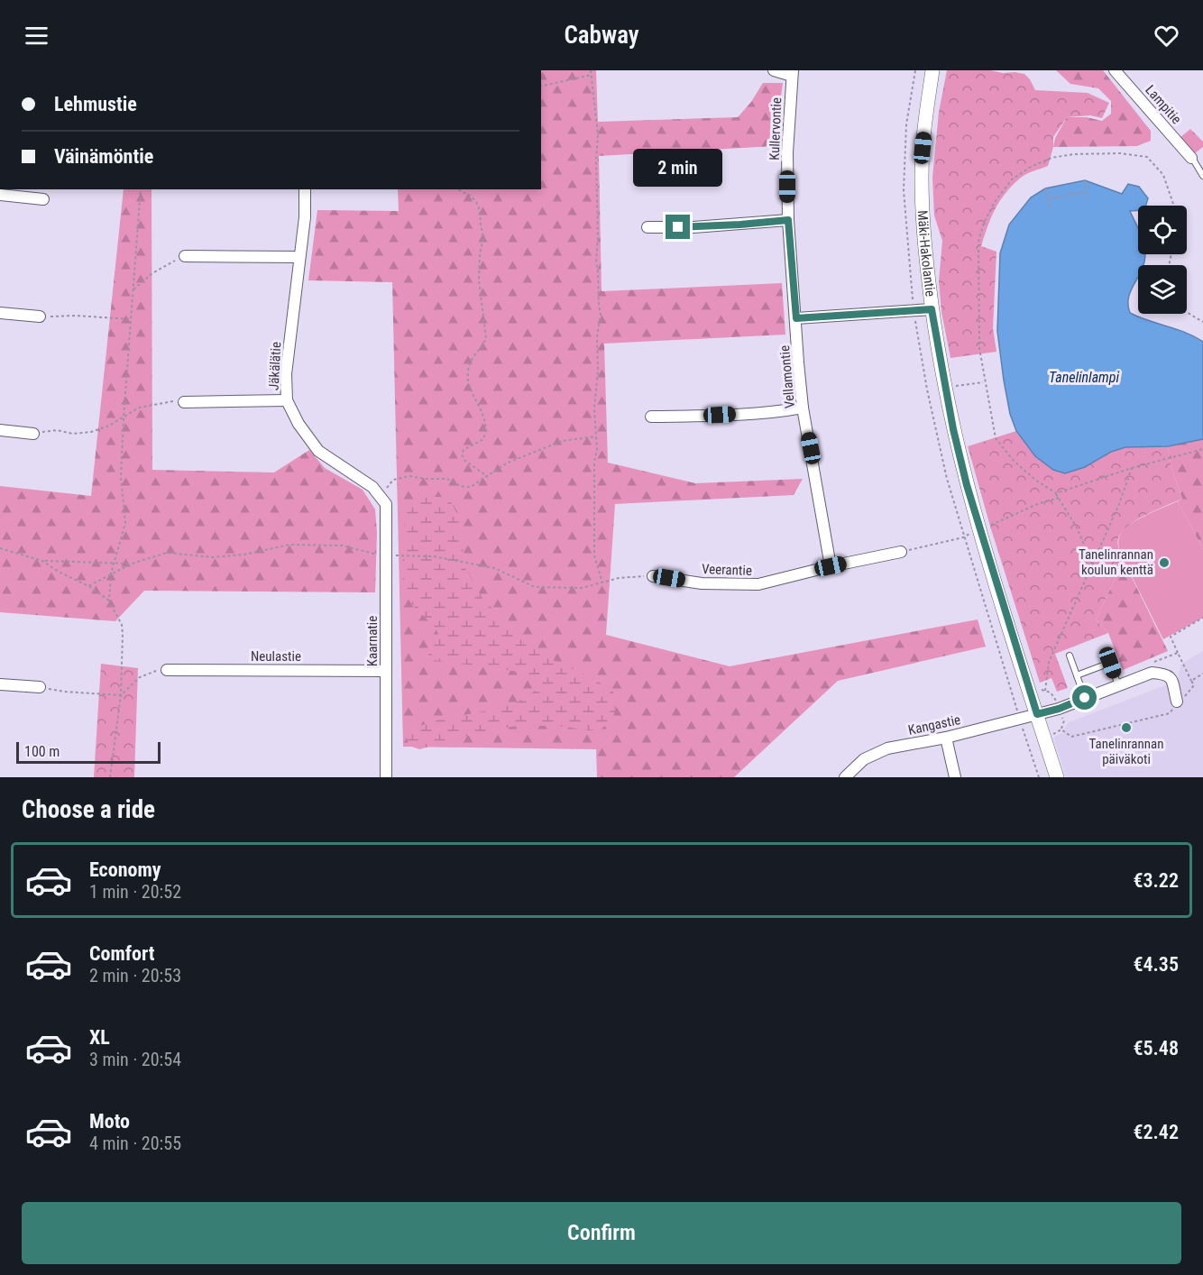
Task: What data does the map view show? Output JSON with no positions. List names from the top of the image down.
{
  "streets": {
    "street": [
      "Lampitie",
      "Kullervontie",
      "Mäki-Hakolantie",
      "Jäkälätie",
      "Vellamontie",
      "Veerantie",
      "Kaarnatie",
      "Neulastie",
      "Kangastie"
    ]
  },
  "crossings": [
    ["Kullervontie", "Vellamontie"],
    ["Mäki-Hakolantie", "Kangastie"],
    ["Jäkälätie", "Kaarnatie"],
    ["Vellamontie", "Veerantie"],
    ["Kaarnatie", "Neulastie"]
  ],
  "water": ["Tanelinlampi"],
  "places": ["Tanelinrannan koulun kenttä", "Tanelinrannan päiväkoti"],
  "scale_bar": "100 m",
  "page": {
    "header": "Cabway",
    "banner": ["Lehmustie", "Väinämöntie"],
    "bubble": "2 min",
    "scale": "100 m",
    "heading": "Choose a ride",
    "list": [
      {
        "name": "Economy",
        "note": "1 min · 20:52",
        "value": "€3.22"
      },
      {
        "name": "Comfort",
        "note": "2 min · 20:53",
        "value": "€4.35"
      },
      {
        "name": "XL",
        "note": "3 min · 20:54",
        "value": "€5.48"
      },
      {
        "name": "Moto",
        "note": "4 min · 20:55",
        "value": "€2.42"
      }
    ],
    "buttons": "Confirm"
  }
}
